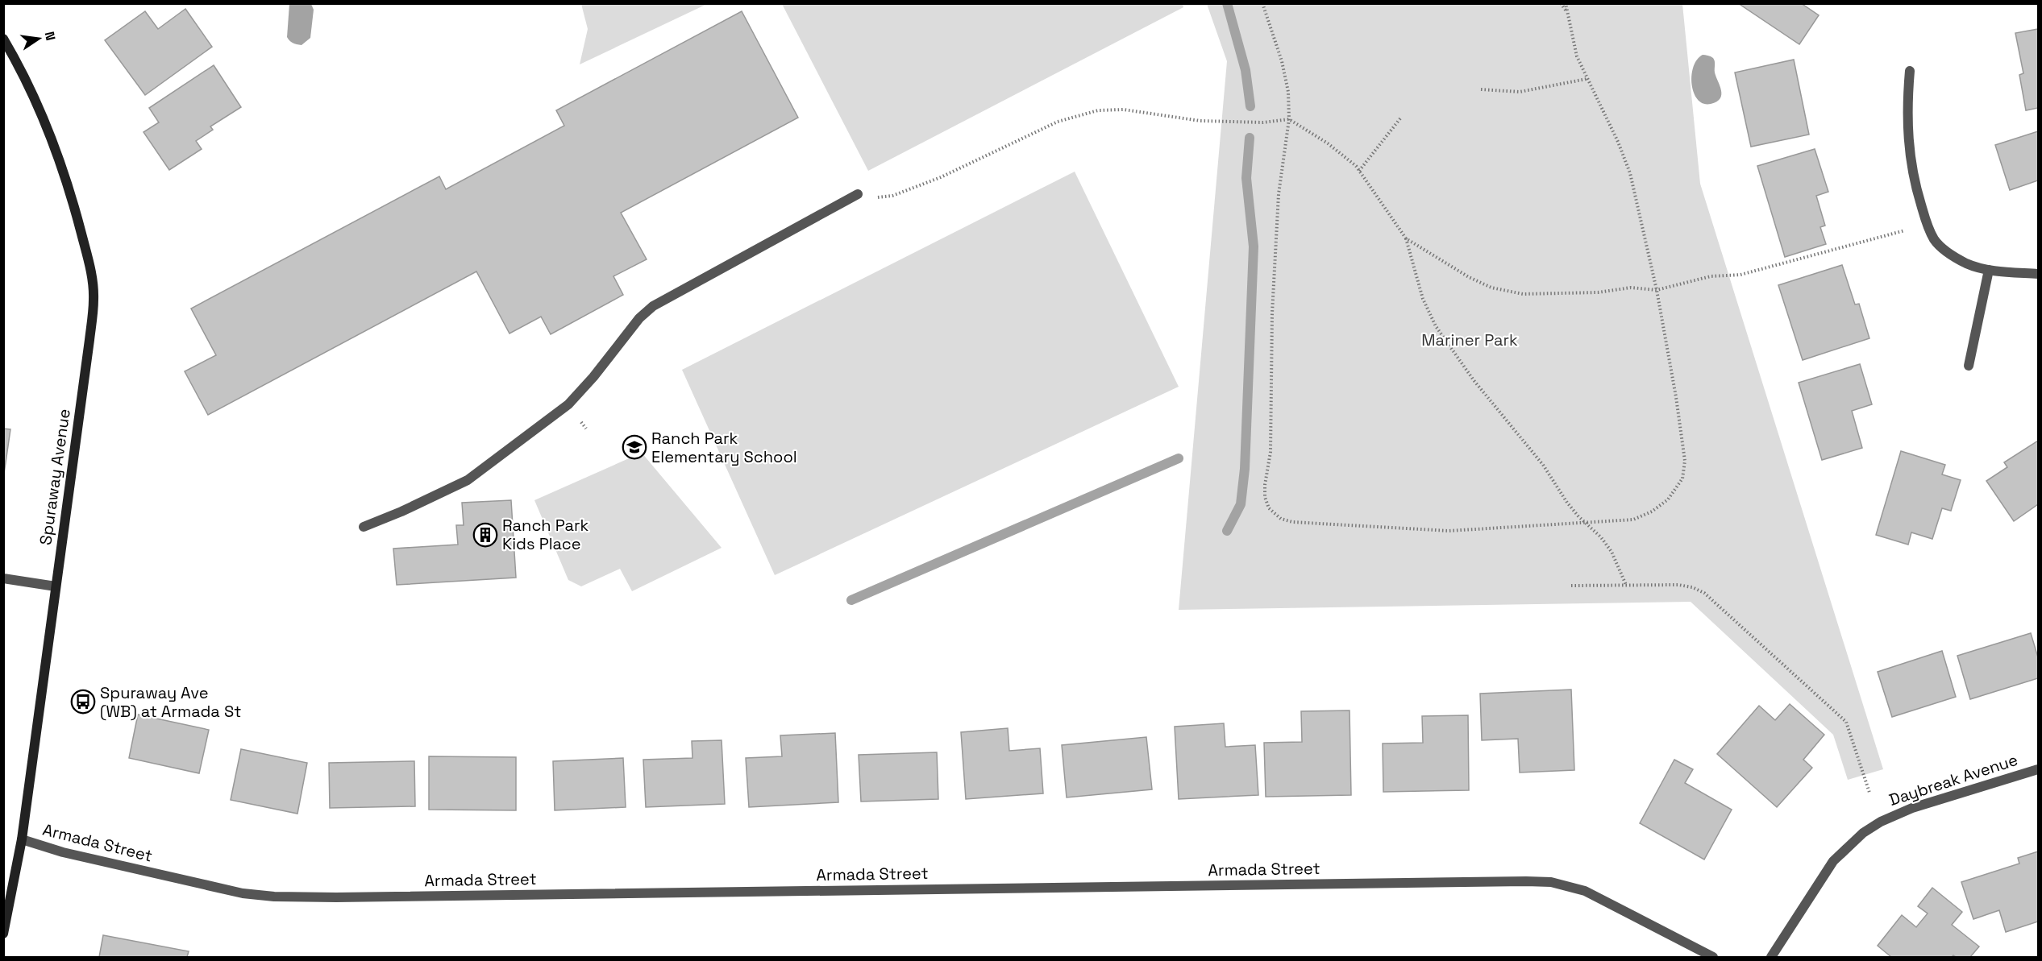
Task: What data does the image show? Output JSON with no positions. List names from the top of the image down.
{
  "streets": {
    "street": ["Spuraway Avenue", "Daybreak Avenue", "Armada Street"]
  },
  "crossings": [
    ["Spuraway Avenue", "Armada Street"]
  ],
  "parks": ["Mariner Park"],
  "places": {
    "school or university": ["Ranch Park Elementary School"],
    "building": ["Ranch Park Kids Place"],
    "bus stop": ["Spuraway Ave (WB) at Armada St"]
  },
  "north": "right"
}
